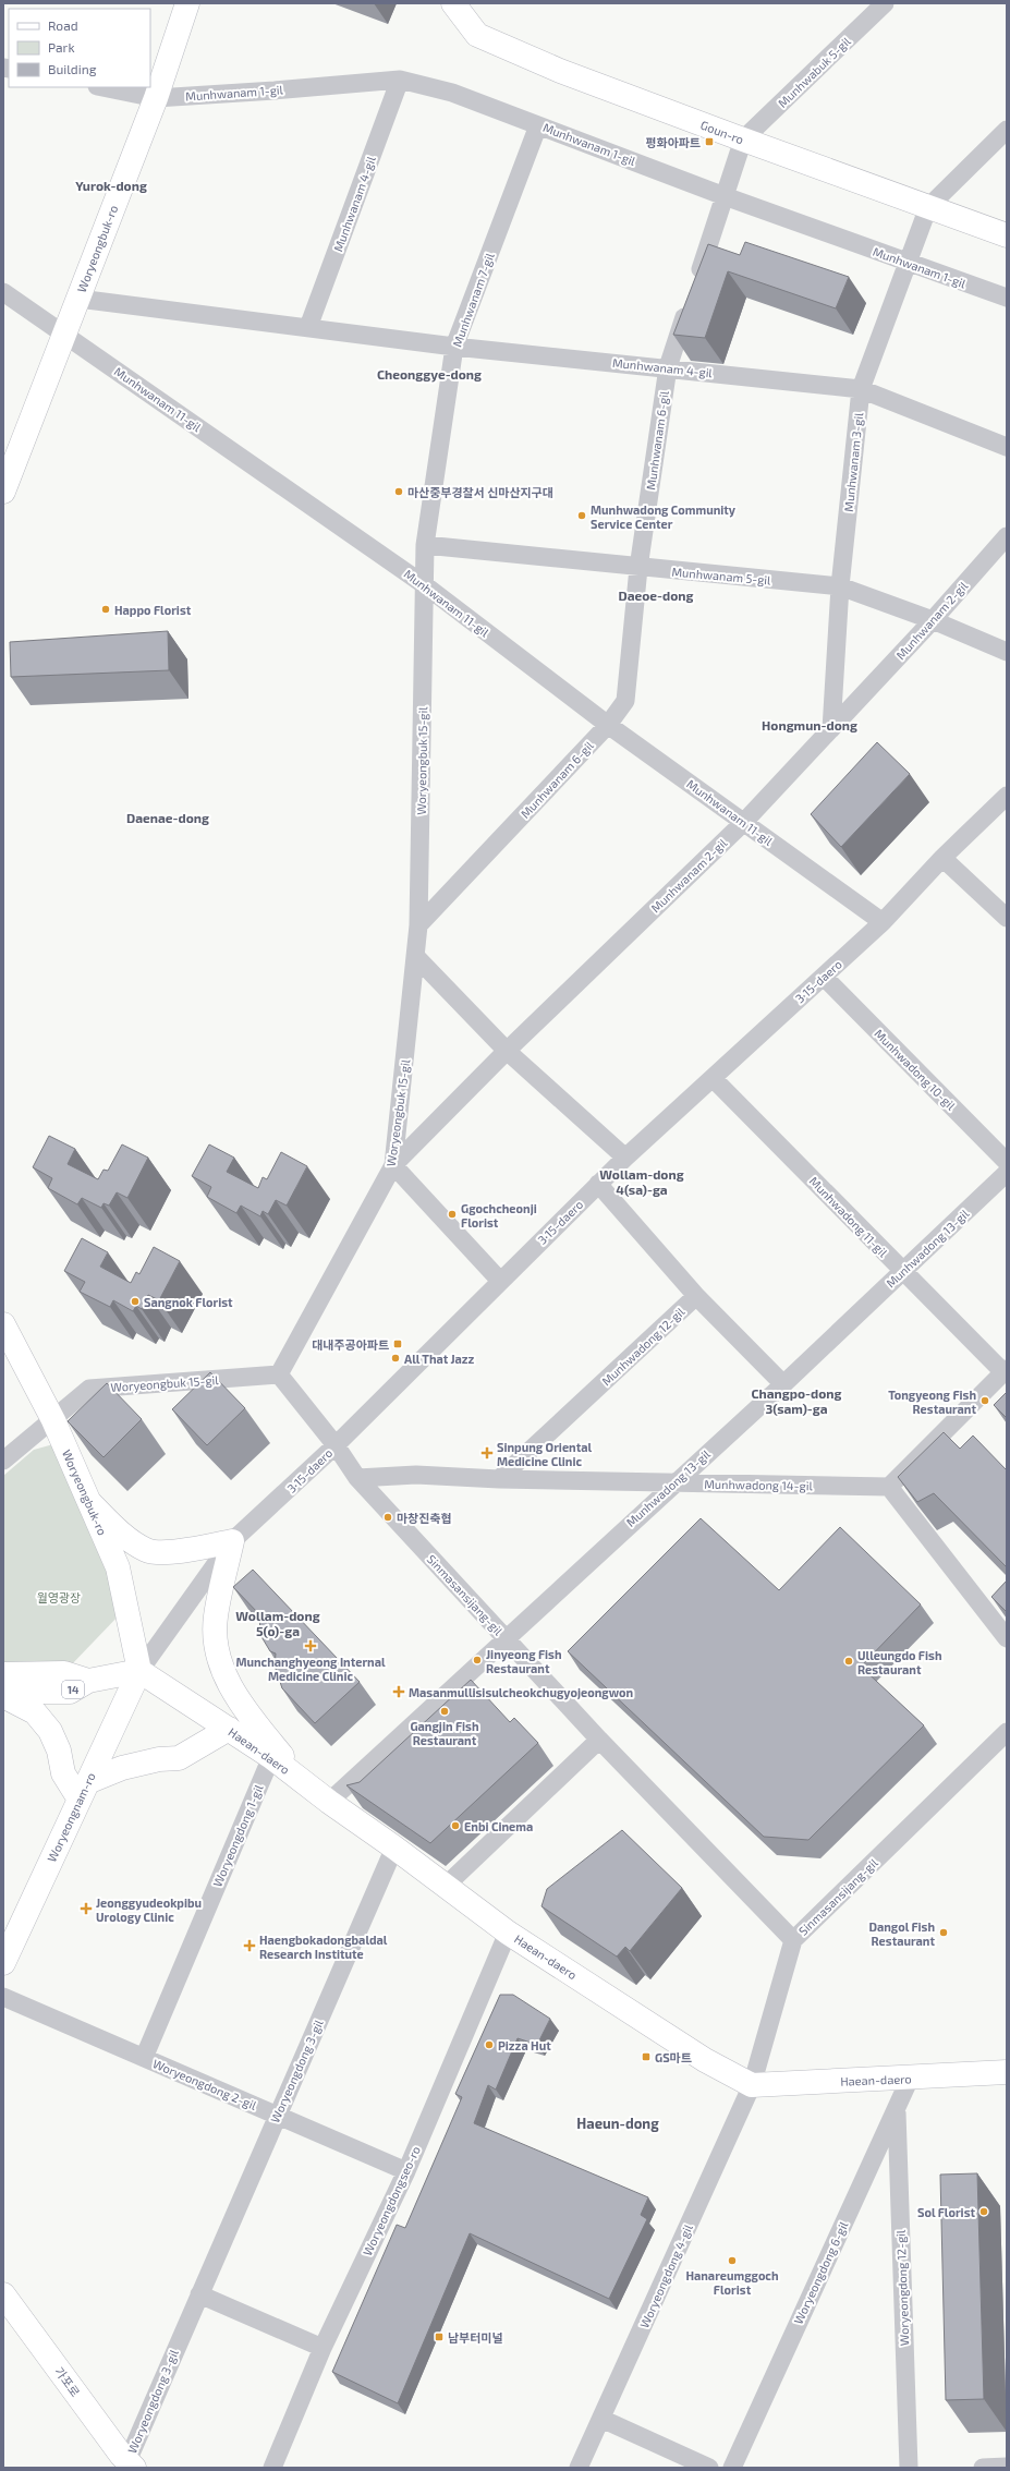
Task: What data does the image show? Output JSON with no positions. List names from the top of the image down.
{
  "streets": {
    "main road": [
      "Goun-ro",
      "Woryeongbuk-ro",
      "14",
      "Haean-daero",
      "Woryeongnam-ro",
      "가포로"
    ],
    "street": [
      "Munhwabuk 5-gil",
      "Munhwanam 1-gil",
      "Munhwanam 4-gil",
      "Munhwanam 7-gil",
      "Munhwanam 11-gil",
      "Munhwanam 6-gil",
      "Munhwanam 3-gil",
      "Munhwanam 5-gil",
      "Munhwanam 2-gil",
      "Woryeongbuk 15-gil",
      "3·15-daero",
      "Munhwadong 10-gil",
      "Munhwadong 11-gil",
      "Munhwadong 13-gil",
      "Munhwadong 12-gil",
      "Munhwadong 14-gil",
      "Sinmasansijang-gil",
      "Woryeongdong 1-gil",
      "Woryeongdong 3-gil",
      "Woryeongdong 2-gil",
      "Woryeongdongseo-ro",
      "Woryeongdong 6-gil",
      "Woryeongdong 4-gil",
      "Woryeongdong 12-gil"
    ]
  },
  "crossings": [
    ["Munhwabuk 5-gil", "Goun-ro"],
    ["Munhwabuk 5-gil", "Munhwanam 6-gil"],
    ["Munhwanam 1-gil", "Munhwanam 4-gil"],
    ["Munhwanam 1-gil", "Woryeongbuk-ro"],
    ["Munhwanam 1-gil", "Munhwanam 7-gil"],
    ["Munhwanam 1-gil", "Munhwanam 6-gil"],
    ["Munhwanam 1-gil", "Munhwanam 3-gil"],
    ["Goun-ro", "Munhwanam 6-gil"],
    ["Goun-ro", "Munhwanam 3-gil"],
    ["Munhwanam 4-gil", "Woryeongbuk-ro"],
    ["Munhwanam 4-gil", "Munhwanam 7-gil"],
    ["Munhwanam 4-gil", "Munhwanam 6-gil"],
    ["Munhwanam 4-gil", "Munhwanam 3-gil"],
    ["Woryeongbuk-ro", "Munhwanam 11-gil"],
    ["Woryeongbuk-ro", "Woryeongbuk 15-gil"],
    ["Woryeongbuk-ro", "3·15-daero"],
    ["Woryeongbuk-ro", "14"],
    ["Woryeongbuk-ro", "Haean-daero"],
    ["Woryeongbuk-ro", "Woryeongnam-ro"],
    ["Munhwanam 7-gil", "Munhwanam 11-gil"],
    ["Munhwanam 7-gil", "Munhwanam 5-gil"],
    ["Munhwanam 7-gil", "Woryeongbuk 15-gil"],
    ["Munhwanam 11-gil", "Munhwanam 6-gil"],
    ["Munhwanam 11-gil", "Munhwanam 2-gil"],
    ["Munhwanam 11-gil", "Woryeongbuk 15-gil"],
    ["Munhwanam 11-gil", "3·15-daero"],
    ["Munhwanam 6-gil", "Munhwanam 5-gil"],
    ["Munhwanam 6-gil", "Woryeongbuk 15-gil"],
    ["Munhwanam 3-gil", "Munhwanam 5-gil"],
    ["Munhwanam 3-gil", "Munhwanam 2-gil"],
    ["Munhwanam 5-gil", "Munhwanam 2-gil"],
    ["Munhwanam 2-gil", "Woryeongbuk 15-gil"],
    ["Woryeongbuk 15-gil", "Sinmasansijang-gil"],
    ["3·15-daero", "Munhwadong 10-gil"],
    ["3·15-daero", "Munhwadong 11-gil"],
    ["3·15-daero", "Sinmasansijang-gil"],
    ["3·15-daero", "14"],
    ["3·15-daero", "Haean-daero"],
    ["3·15-daero", "Woryeongnam-ro"],
    ["Munhwadong 11-gil", "Munhwadong 13-gil"],
    ["Munhwadong 13-gil", "Munhwadong 14-gil"],
    ["Munhwadong 13-gil", "Sinmasansijang-gil"],
    ["Munhwadong 13-gil", "Haean-daero"],
    ["Munhwadong 12-gil", "Munhwadong 14-gil"],
    ["Munhwadong 14-gil", "Sinmasansijang-gil"],
    ["Sinmasansijang-gil", "Woryeongdong 4-gil"],
    ["14", "Haean-daero"],
    ["14", "Woryeongnam-ro"],
    ["Haean-daero", "Woryeongnam-ro"],
    ["Haean-daero", "Woryeongdong 1-gil"],
    ["Haean-daero", "Woryeongdong 3-gil"],
    ["Haean-daero", "Woryeongdongseo-ro"],
    ["Haean-daero", "Woryeongdong 6-gil"],
    ["Haean-daero", "Woryeongdong 4-gil"],
    ["Woryeongdong 1-gil", "Woryeongdong 2-gil"],
    ["Woryeongdong 3-gil", "Woryeongdong 2-gil"],
    ["Woryeongdong 3-gil", "가포로"],
    ["Woryeongdong 2-gil", "Woryeongdongseo-ro"],
    ["Woryeongdong 6-gil", "Woryeongdong 12-gil"]
  ],
  "districts": [
    "Yurok-dong",
    "Cheonggye-dong",
    "Daeoe-dong",
    "Hongmun-dong",
    "Daenae-dong",
    "Wollam-dong 4(sa)-ga",
    "Changpo-dong 3(sam)-ga",
    "Wollam-dong 5(o)-ga",
    "Haeun-dong"
  ],
  "parks": ["월영광장"],
  "places": {
    "transit": [
      "평화아파트",
      "대내주공아파트",
      "GS마트",
      "남부터미널"
    ],
    "other": [
      "마산중부경찰서 신마산지구대",
      "Munhwadong Community Service Center",
      "Happo Florist",
      "Ggochcheonji Florist",
      "Sangnok Florist",
      "All That Jazz",
      "Tongyeong Fish Restaurant",
      "마창진축협",
      "Jinyeong Fish Restaurant",
      "Ulleungdo Fish Restaurant",
      "Gangjin Fish Restaurant",
      "Enbi Cinema",
      "Dangol Fish Restaurant",
      "Pizza Hut",
      "Sol Florist",
      "Hanareumggoch Florist"
    ],
    "health": [
      "Sinpung Oriental Medicine Clinic",
      "Munchanghyeong Internal Medicine Clinic",
      "Masanmullisisulcheokchugyojeongwon",
      "Jeonggyudeokpibu Urology Clinic",
      "Haengbokadongbaldal Research Institute"
    ]
  },
  "legend": ["Road", "Park", "Building"]
}
